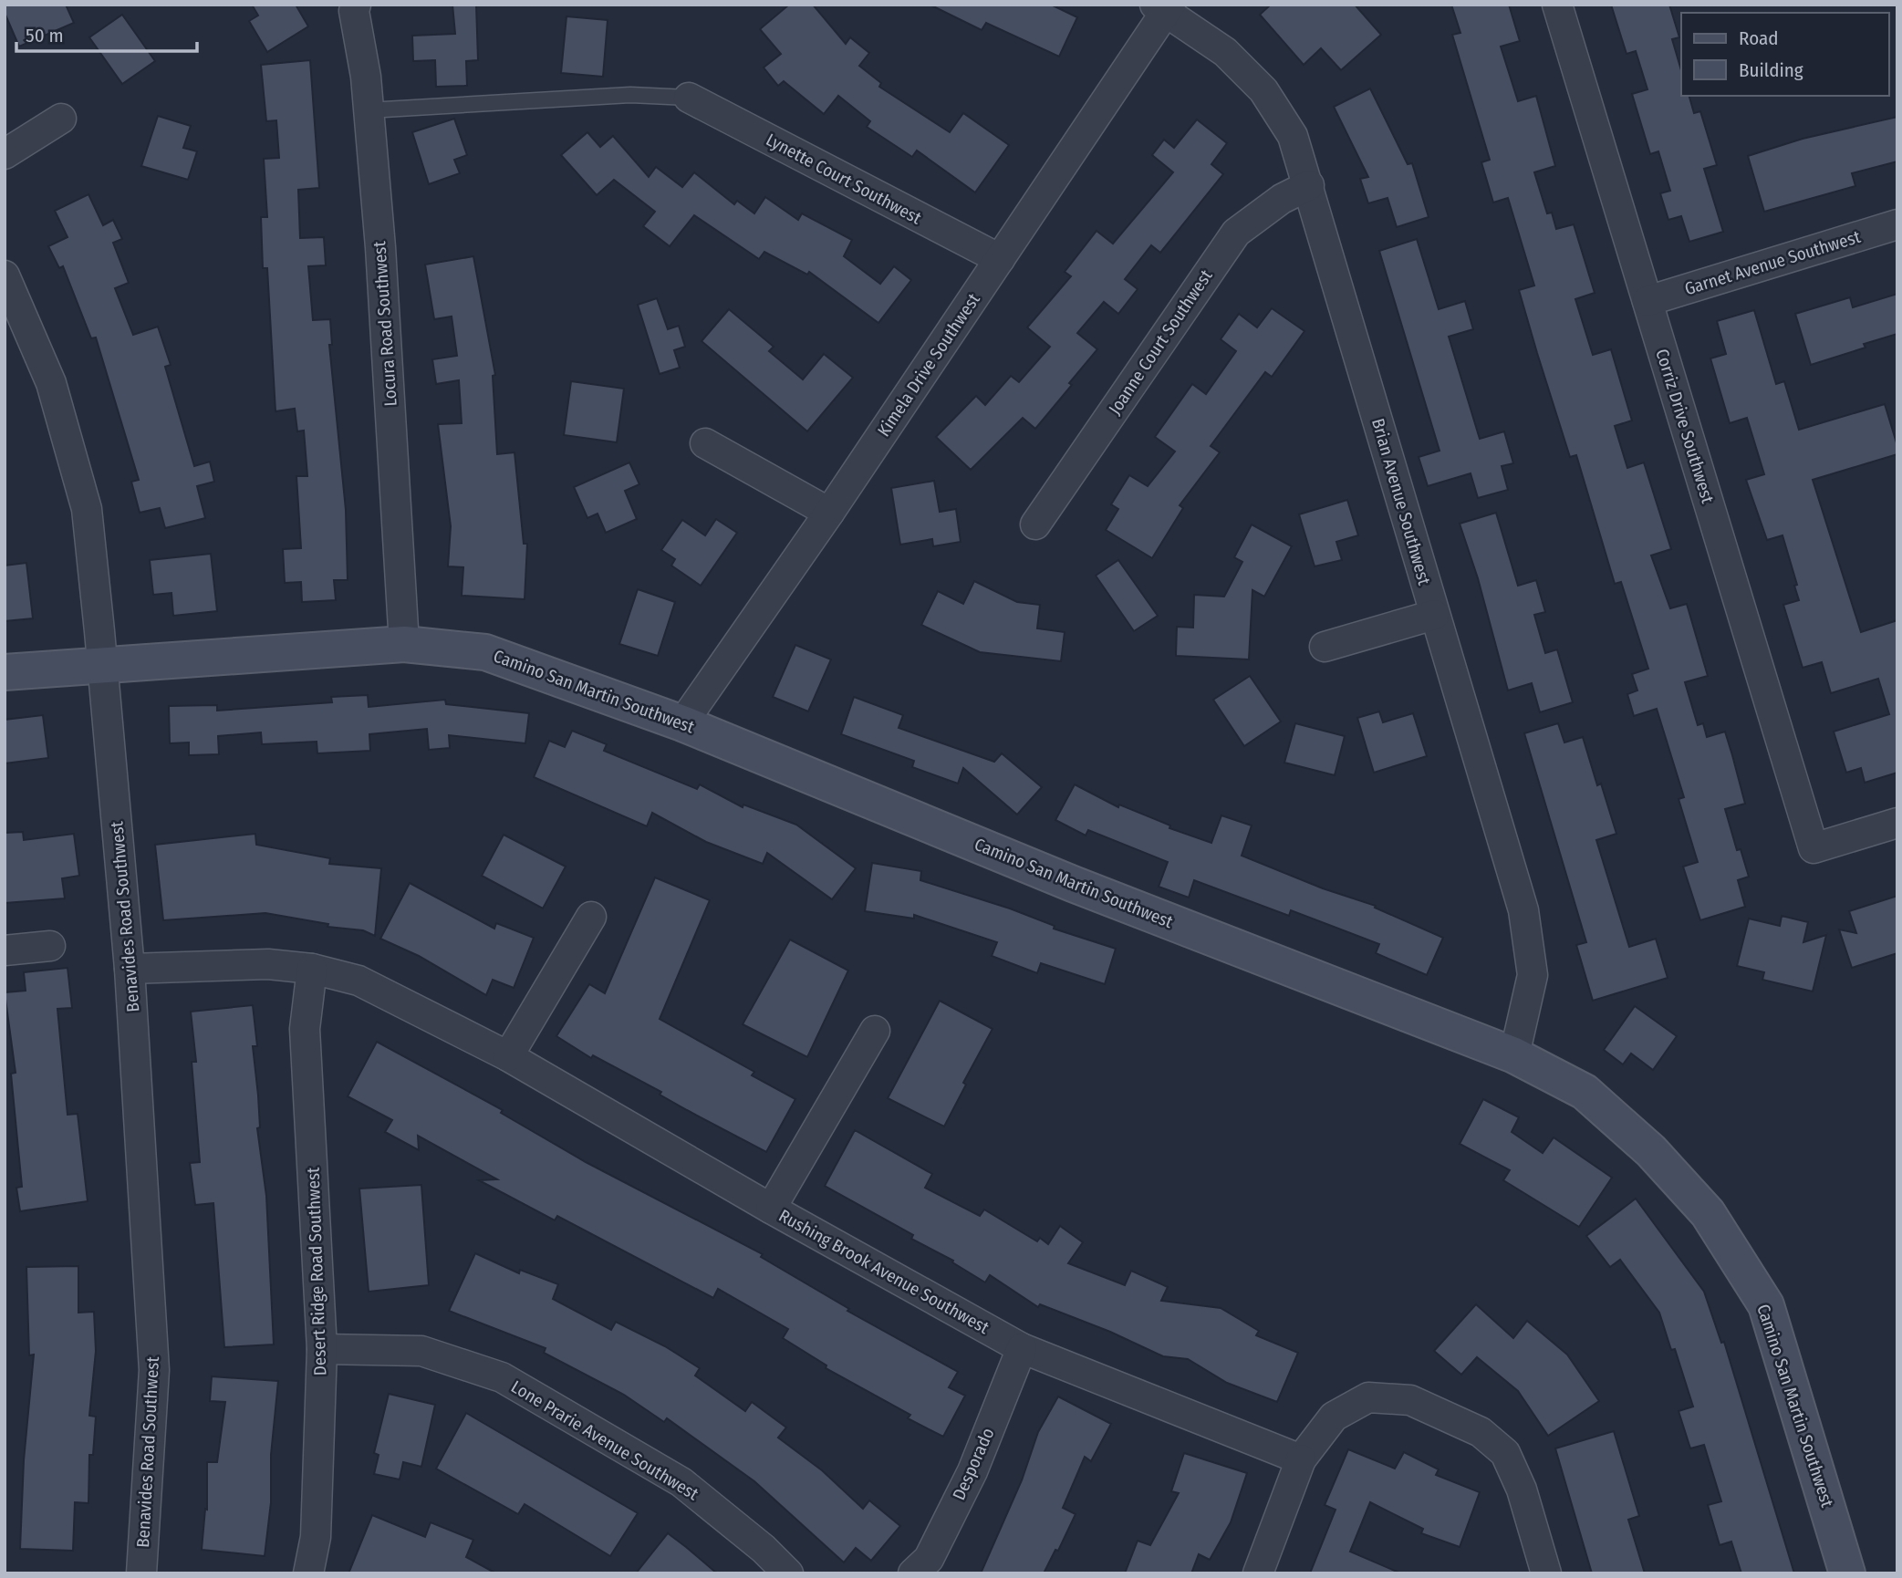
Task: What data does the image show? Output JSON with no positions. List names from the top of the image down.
{
  "streets": {
    "street": [
      "Lynette Court Southwest",
      "Garnet Avenue Southwest",
      "Locura Road Southwest",
      "Joanne Court Southwest",
      "Kimela Drive Southwest",
      "Corriz Drive Southwest",
      "Brian Avenue Southwest",
      "Camino San Martin Southwest",
      "Benavides Road Southwest",
      "Desert Ridge Road Southwest",
      "Rushing Brook Avenue Southwest",
      "Lone Prarie Avenue Southwest",
      "Desporado"
    ]
  },
  "crossings": [
    ["Lynette Court Southwest", "Kimela Drive Southwest"],
    ["Garnet Avenue Southwest", "Corriz Drive Southwest"],
    ["Locura Road Southwest", "Camino San Martin Southwest"],
    ["Joanne Court Southwest", "Brian Avenue Southwest"],
    ["Kimela Drive Southwest", "Brian Avenue Southwest"],
    ["Kimela Drive Southwest", "Camino San Martin Southwest"],
    ["Brian Avenue Southwest", "Camino San Martin Southwest"],
    ["Camino San Martin Southwest", "Benavides Road Southwest"],
    ["Benavides Road Southwest", "Rushing Brook Avenue Southwest"],
    ["Desert Ridge Road Southwest", "Rushing Brook Avenue Southwest"],
    ["Desert Ridge Road Southwest", "Lone Prarie Avenue Southwest"],
    ["Rushing Brook Avenue Southwest", "Desporado"]
  ],
  "legend": ["Road", "Building"],
  "scale_bar": "50 m"
}
